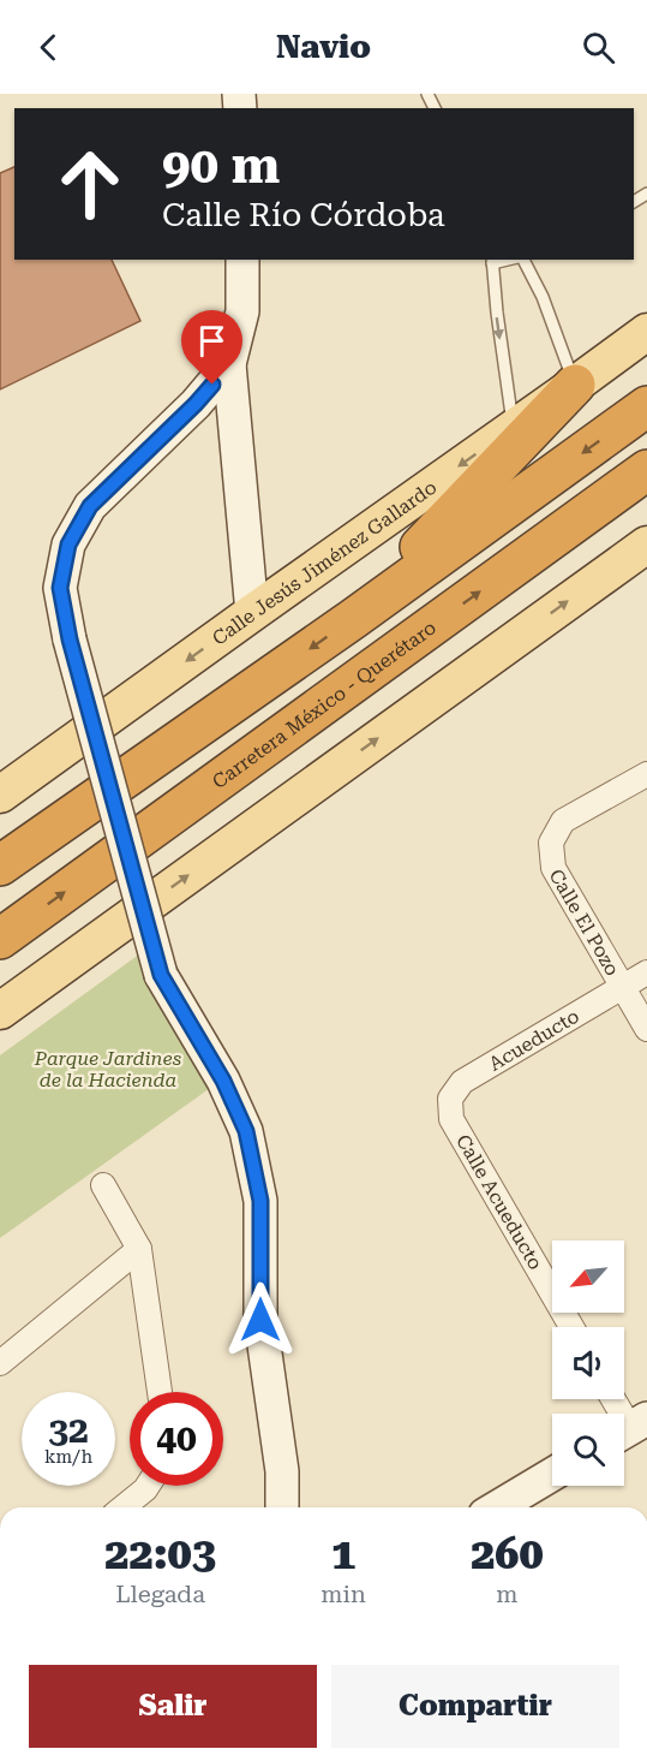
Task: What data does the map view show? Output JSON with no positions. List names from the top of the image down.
{
  "streets": {
    "highway": ["Carretera México - Querétaro"],
    "main road": ["Calle Jesús Jiménez Gallardo"],
    "street": ["Calle El Pozo", "Acueducto", "Calle Acueducto"]
  },
  "crossings": [
    ["Calle El Pozo", "Acueducto"],
    ["Acueducto", "Calle Acueducto"]
  ],
  "parks": ["Parque Jardines de la Hacienda"],
  "north": "bottom left",
  "page": {
    "header": "Navio",
    "turn": ["90 m", "Calle Río Córdoba"],
    "speed": "32 km/h",
    "limit": "40",
    "eta": [
      "22:03",
      "Llegada",
      "1",
      "min",
      "260",
      "m"
    ],
    "buttons": ["Salir", "Compartir"]
  }
}
